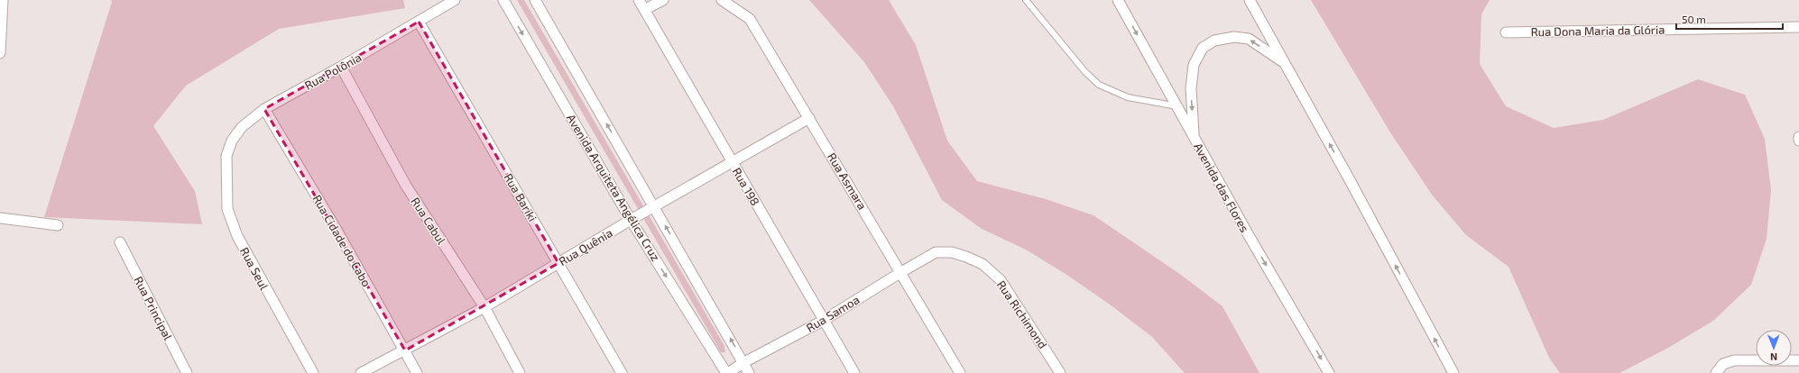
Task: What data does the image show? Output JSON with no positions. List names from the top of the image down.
{
  "streets": {
    "street": [
      "Rua Dona Maria da Glória",
      "Rua Polônia",
      "Rua Asmara",
      "Rua 198",
      "Avenida Arquiteta Angélica Cruz",
      "Avenida das Flores",
      "Rua Bariki",
      "Rua Cabul",
      "Rua Cidade do Cabo",
      "Rua Quênia",
      "Rua Seul",
      "Rua Principal",
      "Rua Samoa",
      "Rua Richimond"
    ]
  },
  "crossings": [
    ["Rua Polônia", "Rua Bariki"],
    ["Rua Polônia", "Rua Cabul"],
    ["Rua Polônia", "Rua Cidade do Cabo"],
    ["Rua Polônia", "Rua Seul"],
    ["Rua Asmara", "Rua Quênia"],
    ["Rua Asmara", "Rua Samoa"],
    ["Rua 198", "Rua Quênia"],
    ["Rua 198", "Rua Samoa"],
    ["Avenida Arquiteta Angélica Cruz", "Rua Quênia"],
    ["Avenida Arquiteta Angélica Cruz", "Rua Samoa"],
    ["Rua Bariki", "Rua Quênia"],
    ["Rua Cabul", "Rua Quênia"],
    ["Rua Cidade do Cabo", "Rua Quênia"],
    ["Rua Samoa", "Rua Richimond"]
  ],
  "one_way": ["Avenida das Flores"],
  "scale_bar": "50 m",
  "north": "bottom"
}
